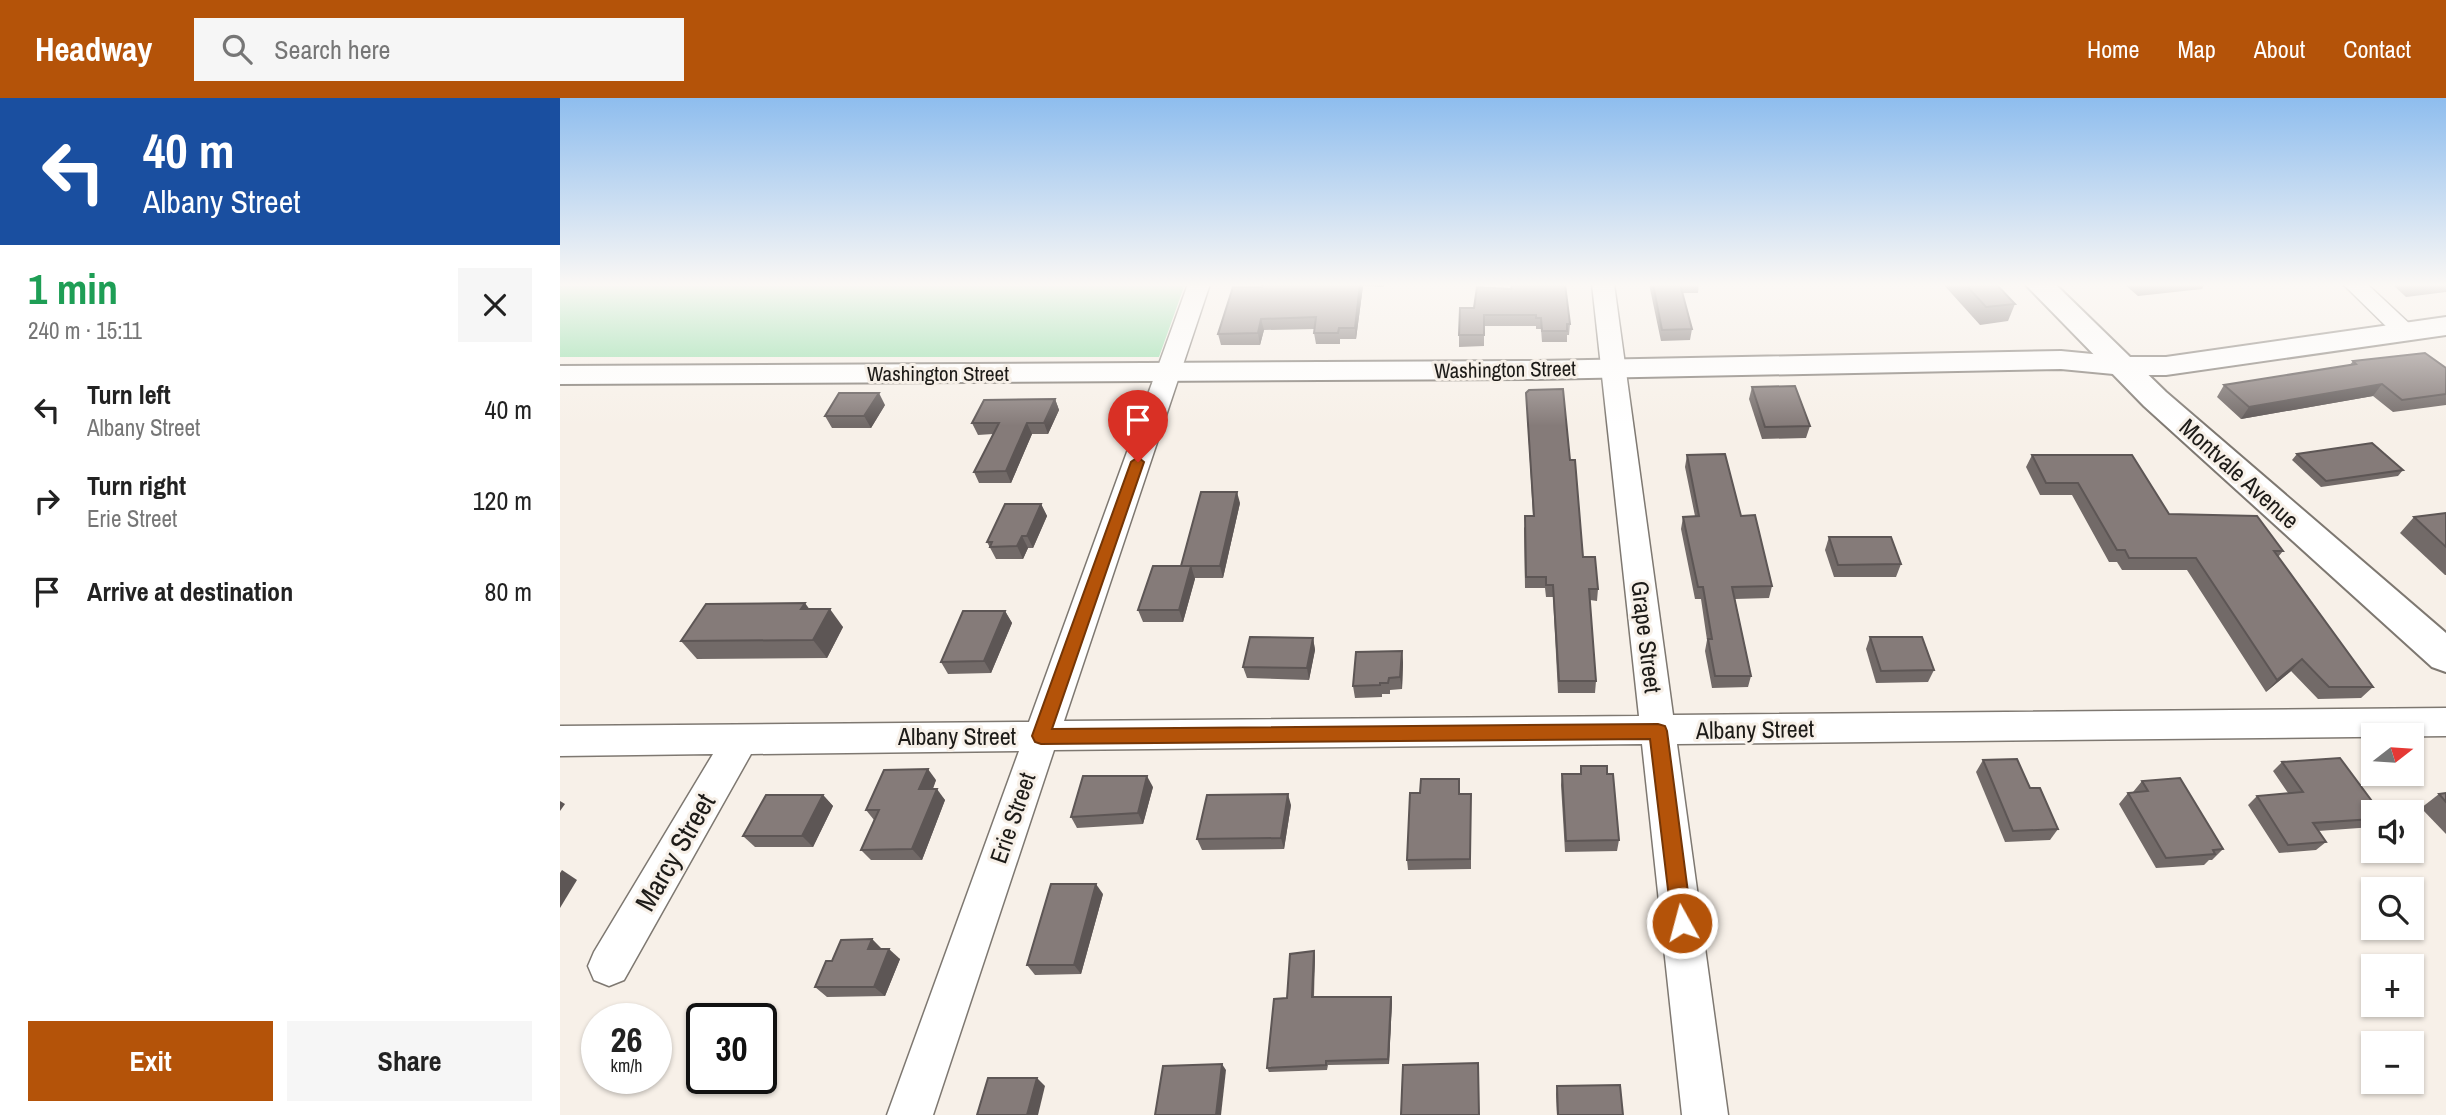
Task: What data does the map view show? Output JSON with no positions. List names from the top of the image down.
{
  "streets": {
    "main road": ["Washington Street", "Montvale Avenue"],
    "street": [
      "Grape Street",
      "Albany Street",
      "Erie Street",
      "Marcy Street"
    ]
  },
  "crossings": [
    ["Washington Street", "Montvale Avenue"],
    ["Washington Street", "Grape Street"],
    ["Washington Street", "Erie Street"],
    ["Grape Street", "Albany Street"],
    ["Albany Street", "Erie Street"],
    ["Albany Street", "Marcy Street"]
  ],
  "north": "right",
  "page": {
    "header": "Headway",
    "search": "Search here",
    "nav": [
      "Home",
      "Map",
      "About",
      "Contact"
    ],
    "turn": ["40 m", "Albany Street"],
    "heading": ["1 min", "240 m · 15:11"],
    "list": [
      {
        "name": "Turn left",
        "note": "Albany Street",
        "value": "40 m"
      },
      {
        "name": "Turn right",
        "note": "Erie Street",
        "value": "120 m"
      },
      {
        "name": "Arrive at destination",
        "value": "80 m"
      }
    ],
    "map_buttons": ["+", "−"],
    "speed": "26 km/h",
    "limit": "30",
    "buttons": ["Exit", "Share"]
  }
}
